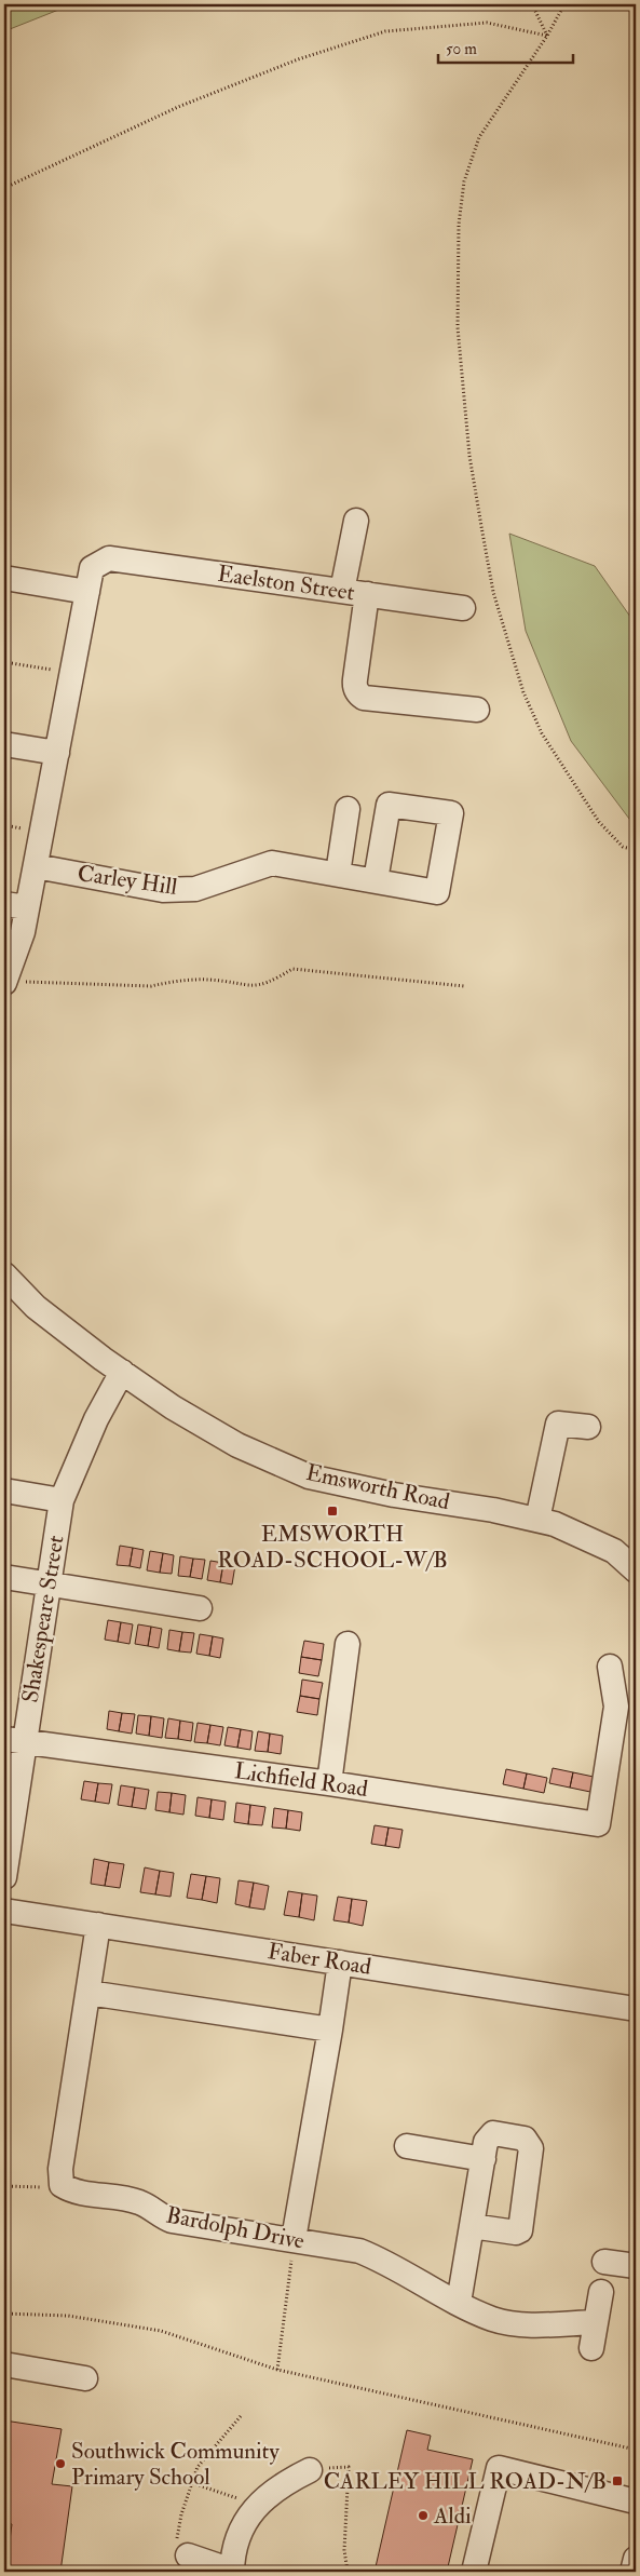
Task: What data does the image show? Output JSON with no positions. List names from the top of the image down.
{
  "streets": {
    "street": [
      "Eaelston Street",
      "Carley Hill",
      "Emsworth Road",
      "Shakespeare Street",
      "Lichfield Road",
      "Faber Road",
      "Bardolph Drive"
    ]
  },
  "crossings": [
    ["Emsworth Road", "Shakespeare Street"],
    ["Shakespeare Street", "Lichfield Road"]
  ],
  "places": {
    "transit": ["EMSWORTH ROAD-SCHOOL-W/B", "CARLEY HILL ROAD-N/B"],
    "other": ["Southwick Community Primary School", "Aldi"]
  },
  "scale_bar": "50 m"
}
